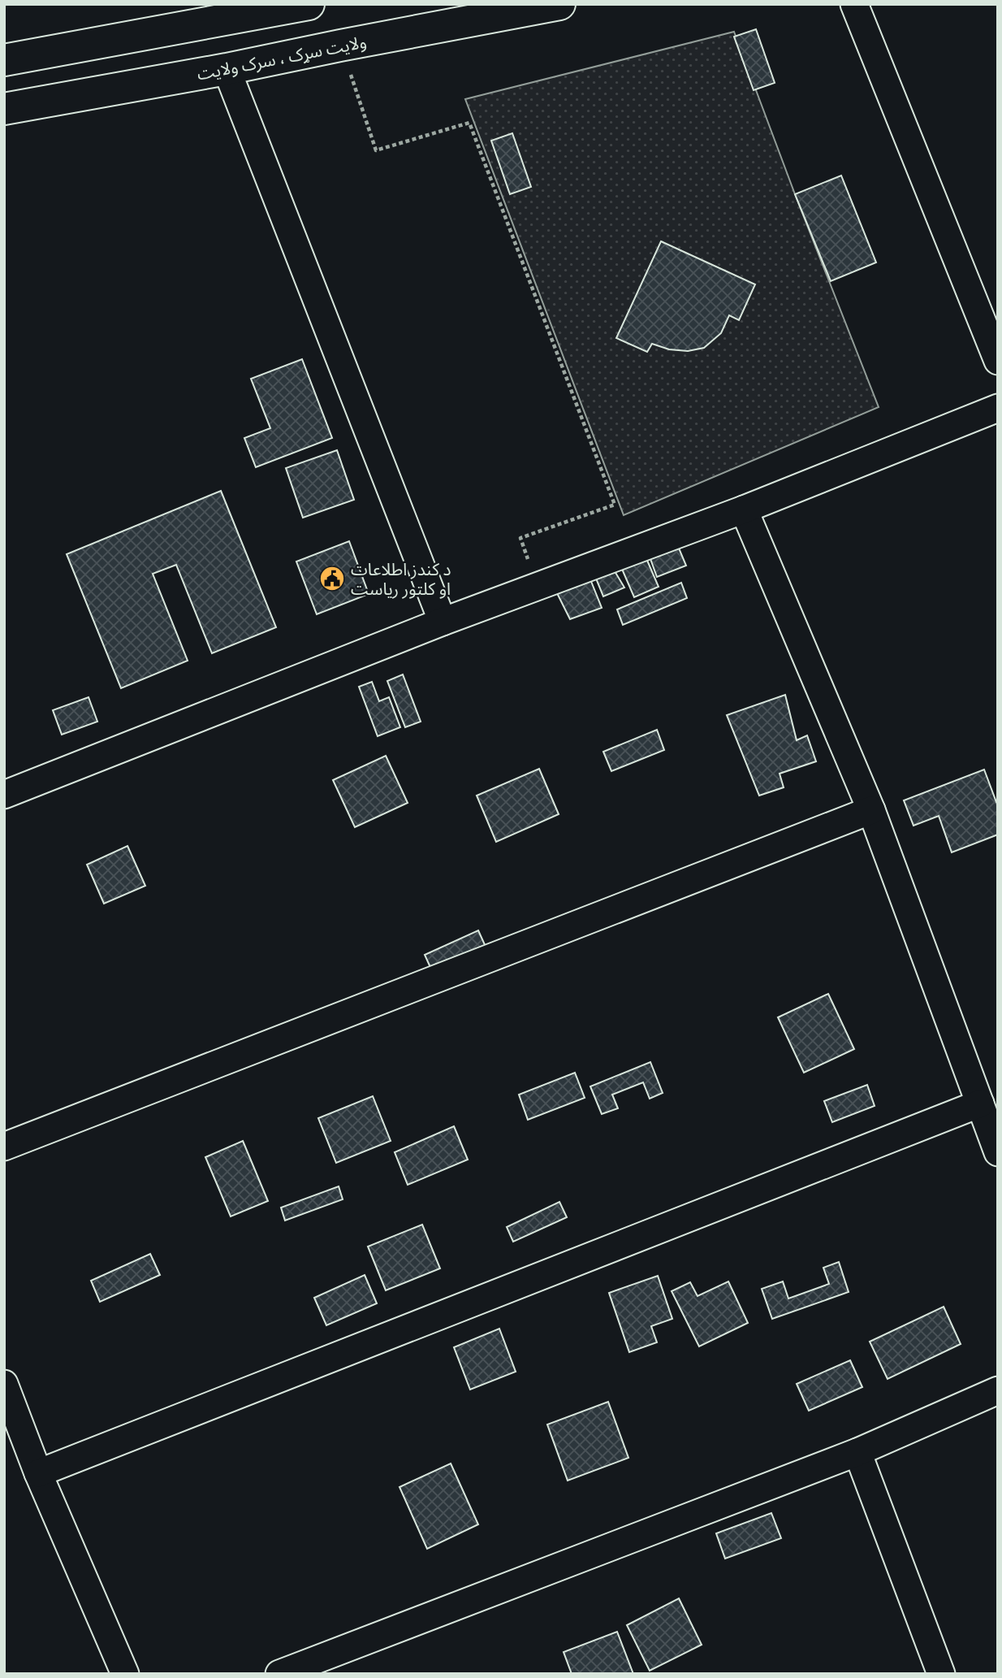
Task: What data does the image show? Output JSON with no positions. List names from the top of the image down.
{
  "streets": {
    "main road": ["ولایت سړک ، سرک ولایت"]
  },
  "places": {
    "public building": ["د کندز اطلاعات او کلتور ریاست"]
  }
}
